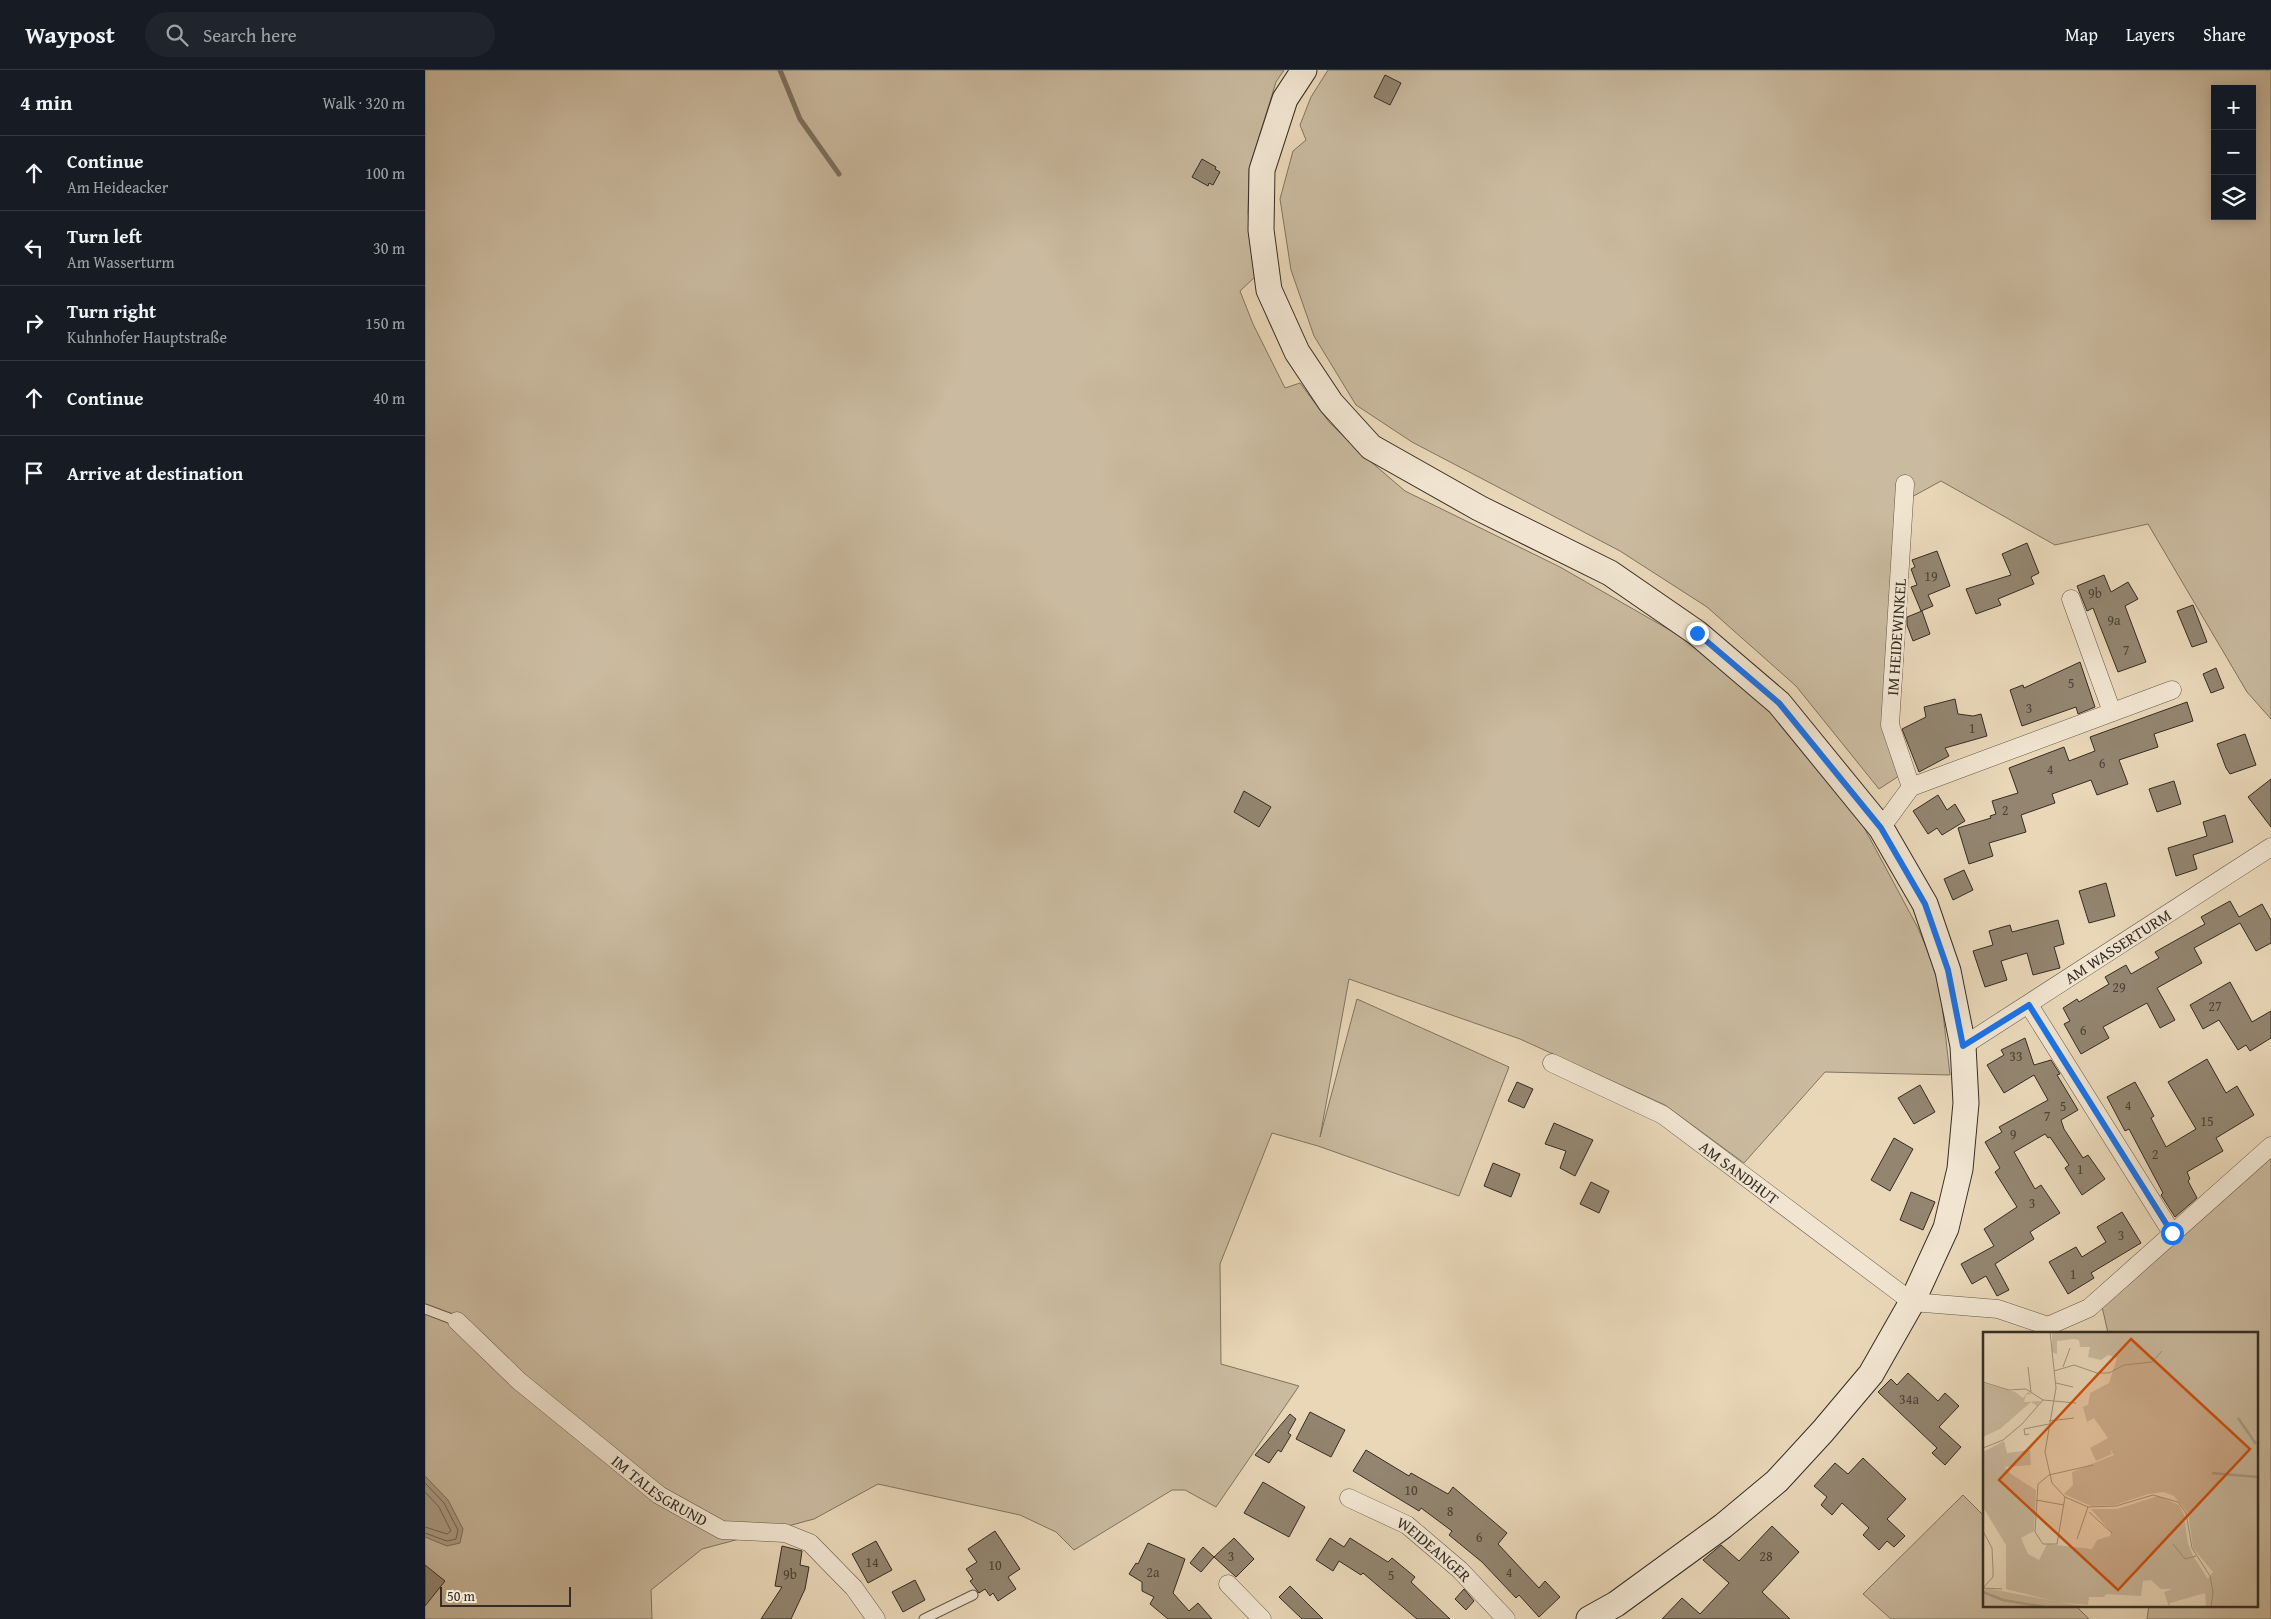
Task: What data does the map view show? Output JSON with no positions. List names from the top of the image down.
{
  "streets": {
    "street": [
      "IM HEIDEWINKEL",
      "AM WASSERTURM",
      "AM SANDHUT",
      "IM TALESGRUND",
      "WEIDEANGER"
    ]
  },
  "house_numbers": [
    "19",
    "9b",
    "9a",
    "7",
    "5",
    "3",
    "1",
    "6",
    "4",
    "2",
    "29",
    "27",
    "6",
    "33",
    "4",
    "5",
    "7",
    "15",
    "9",
    "2",
    "1",
    "3",
    "3",
    "1",
    "34a",
    "10",
    "8",
    "6",
    "3",
    "28",
    "14",
    "10",
    "2a",
    "4",
    "9b",
    "5"
  ],
  "scale_bar": "50 m",
  "page": {
    "header": "Waypost",
    "search": "Search here",
    "nav": ["Map", "Layers", "Share"],
    "heading": ["4 min", "Walk · 320 m"],
    "map_buttons": ["+", "−"],
    "list": [
      ["Continue", "Am Heideacker", "100 m"],
      ["Turn left", "Am Wasserturm", "30 m"],
      ["Turn right", "Kuhnhofer Hauptstraße", "150 m"],
      ["Continue", "40 m"],
      "Arrive at destination"
    ],
    "scale": "50 m"
  }
}
